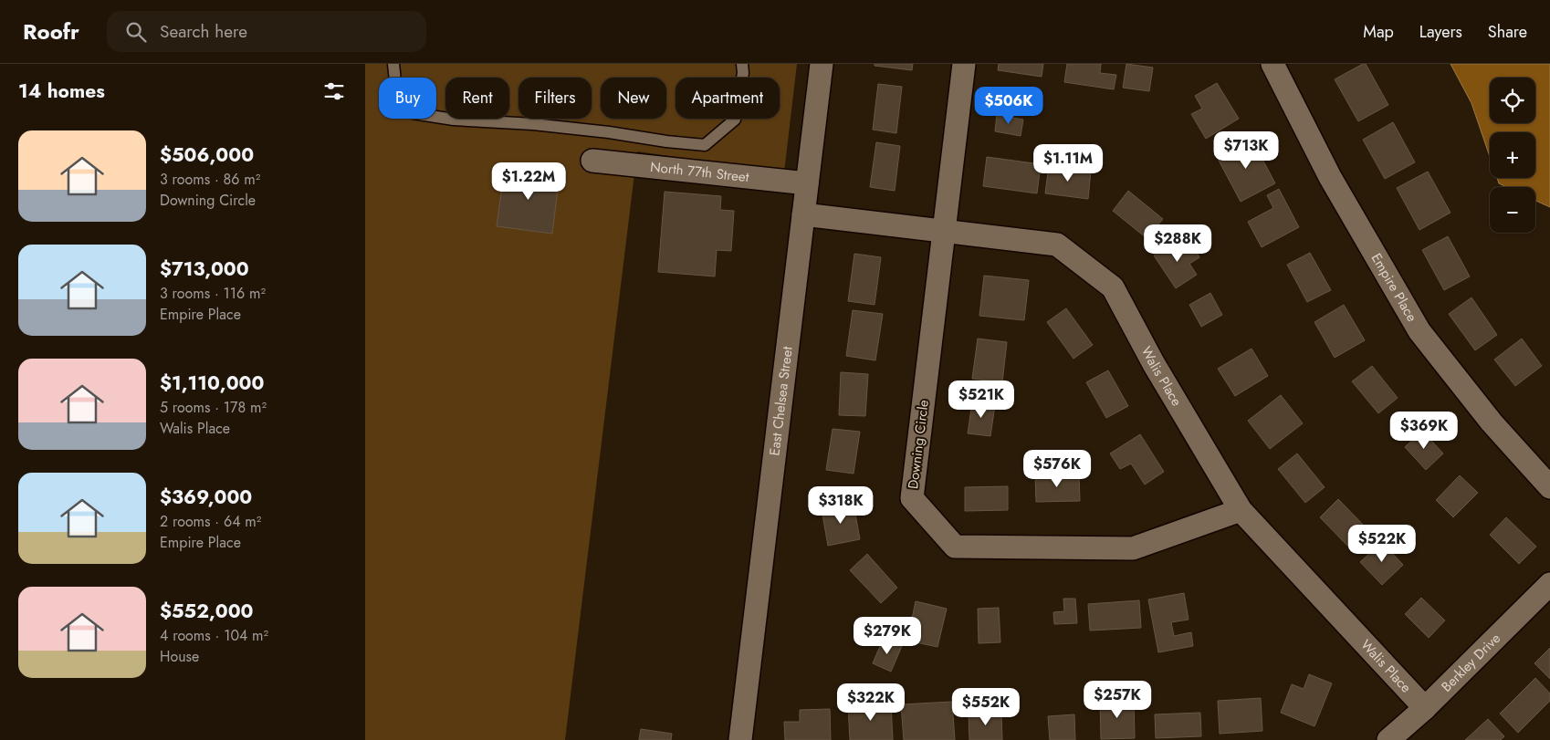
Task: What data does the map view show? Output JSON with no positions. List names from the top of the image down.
{
  "streets": {
    "street": [
      "North 77th Street",
      "Empire Place",
      "Walis Place",
      "East Chelsea Street",
      "Downing Circle",
      "Berkley Drive"
    ]
  },
  "crossings": [
    ["North 77th Street", "East Chelsea Street"],
    ["Walis Place", "East Chelsea Street"],
    ["Walis Place", "Downing Circle"],
    ["Walis Place", "Berkley Drive"]
  ],
  "page": {
    "header": "Roofr",
    "search": "Search here",
    "nav": ["Map", "Layers", "Share"],
    "heading": "14 homes",
    "map_buttons": ["+", "−"],
    "chip": [
      "Buy",
      "Rent",
      "Filters",
      "New",
      "Apartment"
    ],
    "price": [
      "$506K",
      "$713K",
      "$1.11M",
      "$1.22M",
      "$288K",
      "$521K",
      "$369K",
      "$576K",
      "$318K",
      "$522K",
      "$279K",
      "$257K",
      "$322K",
      "$552K"
    ],
    "list": [
      {
        "name": "$506,000",
        "note": "3 rooms · 86 m² · Downing Circle"
      },
      {
        "name": "$713,000",
        "note": "3 rooms · 116 m² · Empire Place"
      },
      {
        "name": "$1,110,000",
        "note": "5 rooms · 178 m² · Walis Place"
      },
      {
        "name": "$369,000",
        "note": "2 rooms · 64 m² · Empire Place"
      },
      {
        "name": "$552,000",
        "note": "4 rooms · 104 m² · House"
      }
    ]
  }
}
